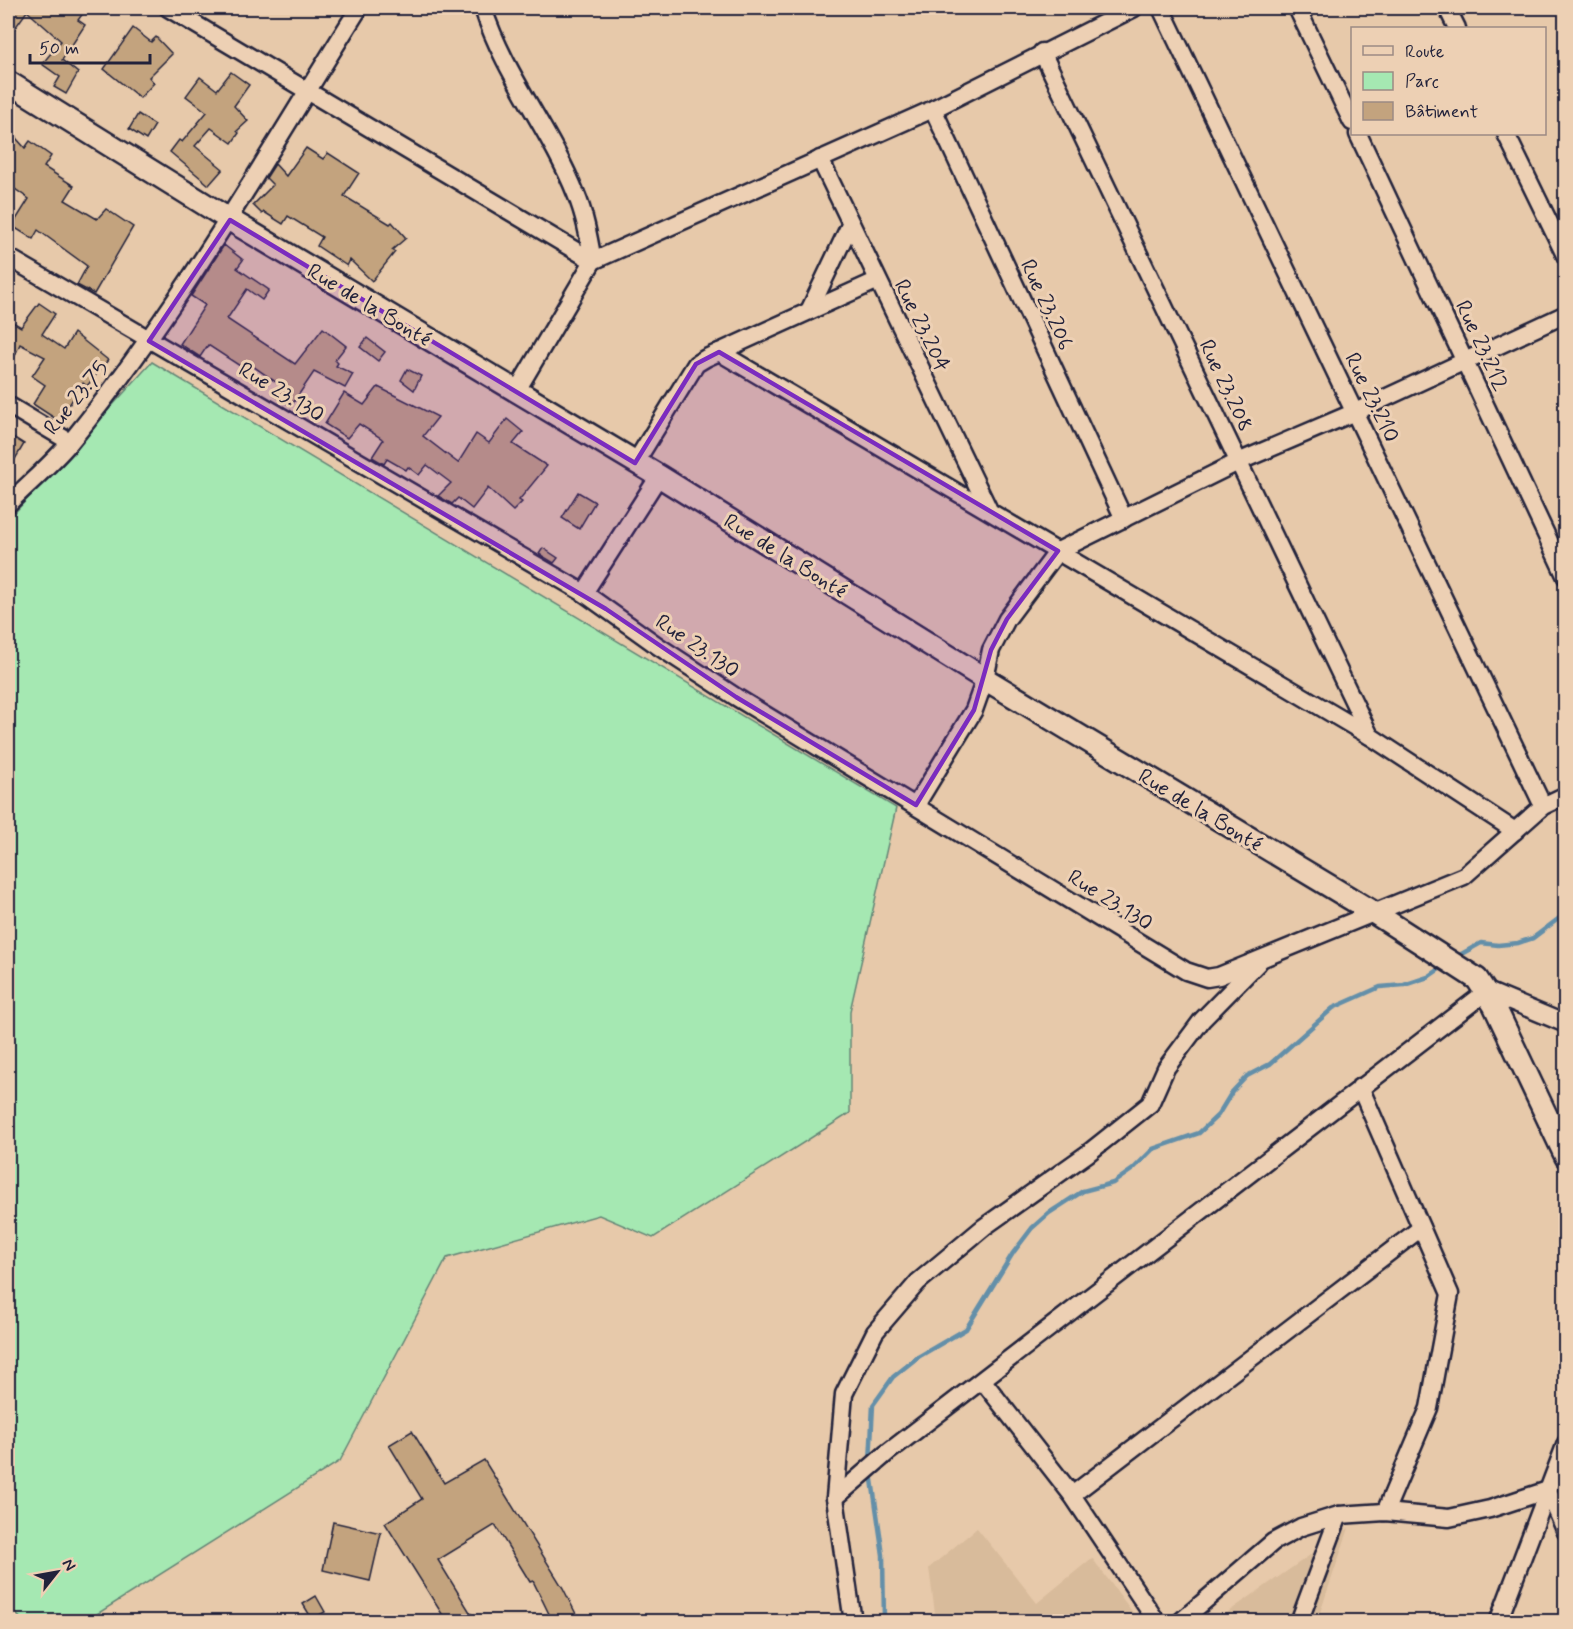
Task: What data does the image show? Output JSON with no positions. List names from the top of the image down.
{
  "streets": {
    "street": [
      "Rue de la Bonté",
      "Rue 23.206",
      "Rue 23.204",
      "Rue 23.212",
      "Rue 23.208",
      "Rue 23.130",
      "Rue 23.75",
      "Rue 23.210"
    ]
  },
  "crossings": [
    ["Rue de la Bonté", "Rue 23.130"],
    ["Rue de la Bonté", "Rue 23.75"],
    ["Rue 23.130", "Rue 23.75"],
    ["Rue 23.130", "Rue 23.210"]
  ],
  "legend": ["Route", "Parc", "Bâtiment"],
  "scale_bar": "50 m",
  "north": "top right"
}
